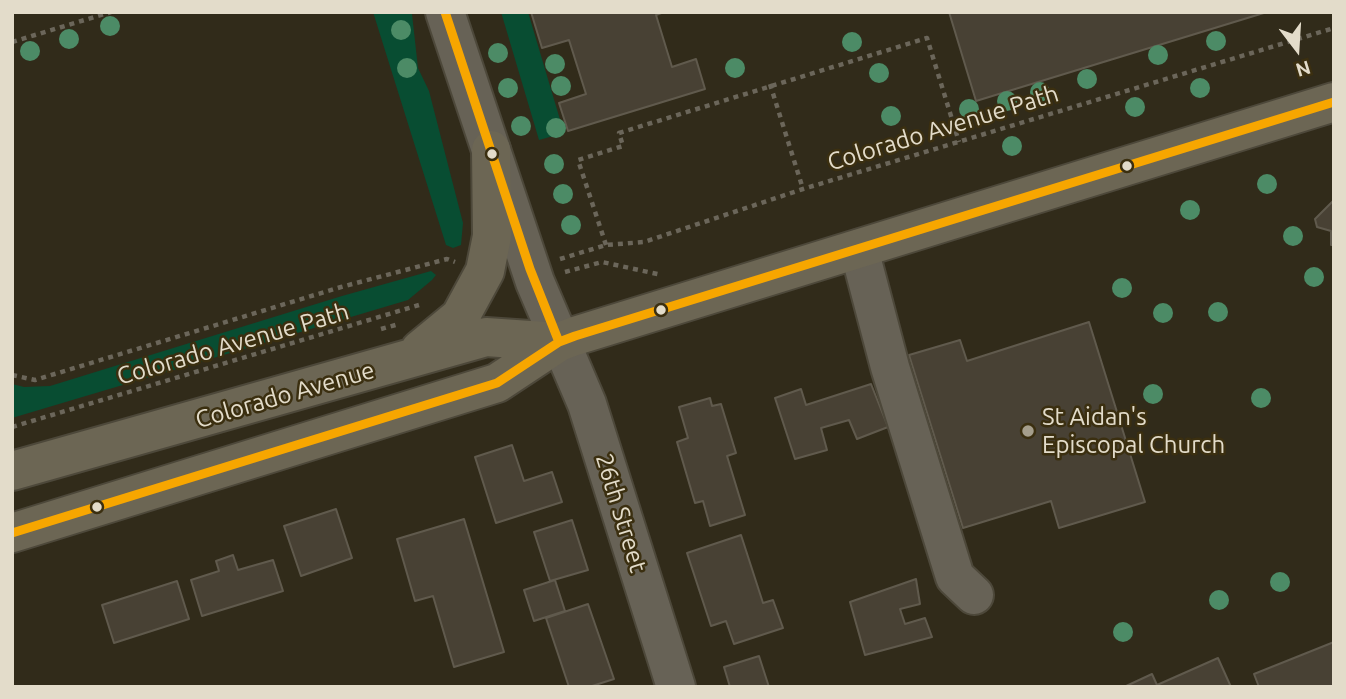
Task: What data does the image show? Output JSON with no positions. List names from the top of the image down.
{
  "streets": {
    "main road": ["Colorado Avenue"],
    "street": ["26th Street"],
    "path": ["Colorado Avenue Path"]
  },
  "crossings": [
    ["Colorado Avenue", "26th Street"]
  ],
  "places": ["St Aidan's Episcopal Church"],
  "north": "bottom"
}
